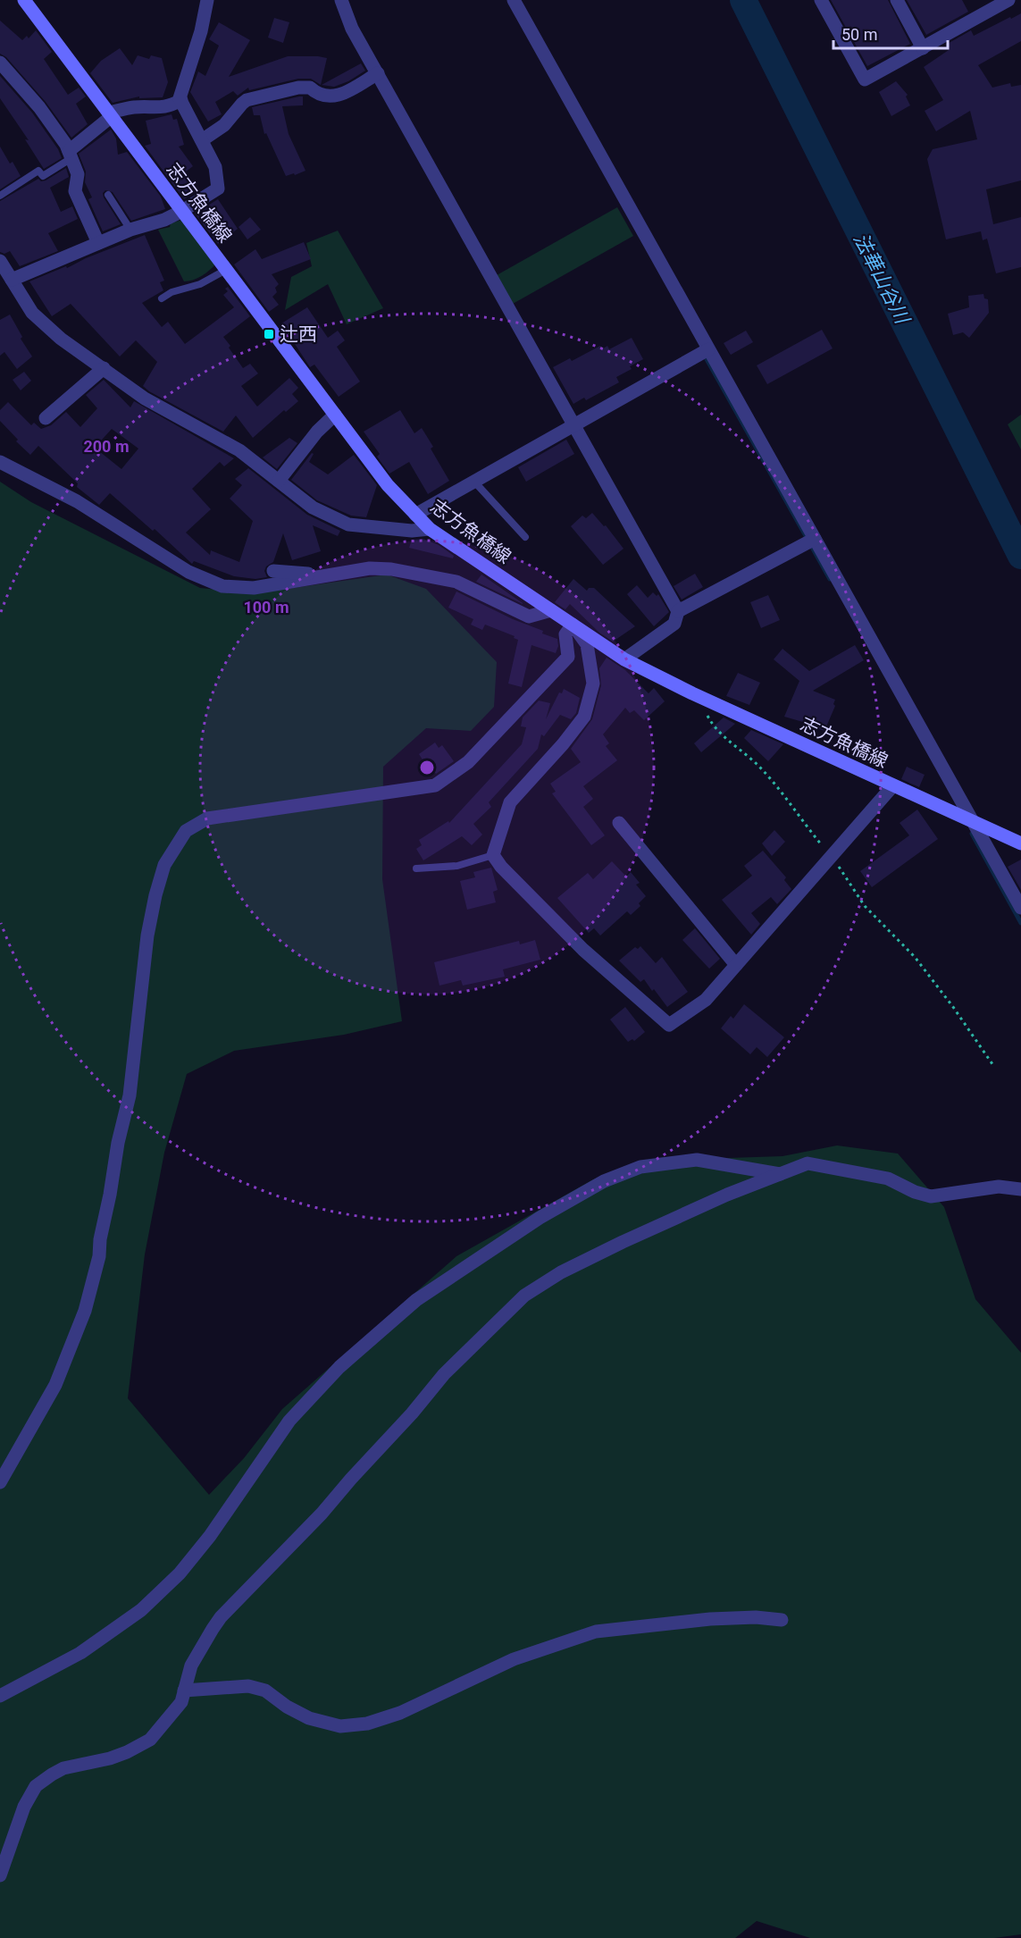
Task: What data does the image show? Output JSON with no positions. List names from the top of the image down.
{
  "streets": {
    "main road": ["志方魚橋線"]
  },
  "water": ["法華山谷川"],
  "places": {
    "transit": ["辻西"]
  },
  "scale_bar": "50 m",
  "rings": ["200 m", "100 m"]
}
